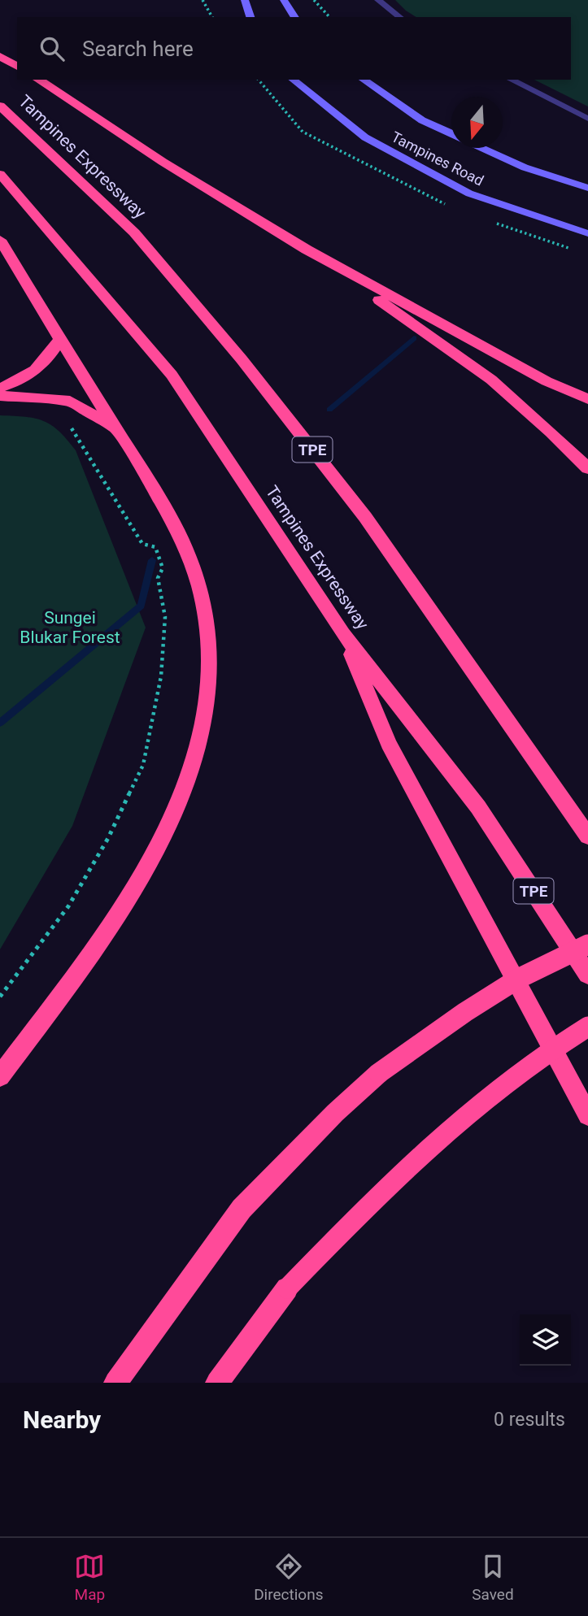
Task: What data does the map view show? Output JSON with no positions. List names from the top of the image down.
{
  "streets": {
    "highway": ["Tampines Expressway", "TPE"],
    "main road": ["Tampines Road"]
  },
  "parks": ["Sungei Blukar Forest"],
  "north": "bottom",
  "page": {
    "search": "Search here",
    "heading": ["Nearby", "0 results"],
    "nav": ["Map", "Directions", "Saved"]
  }
}
